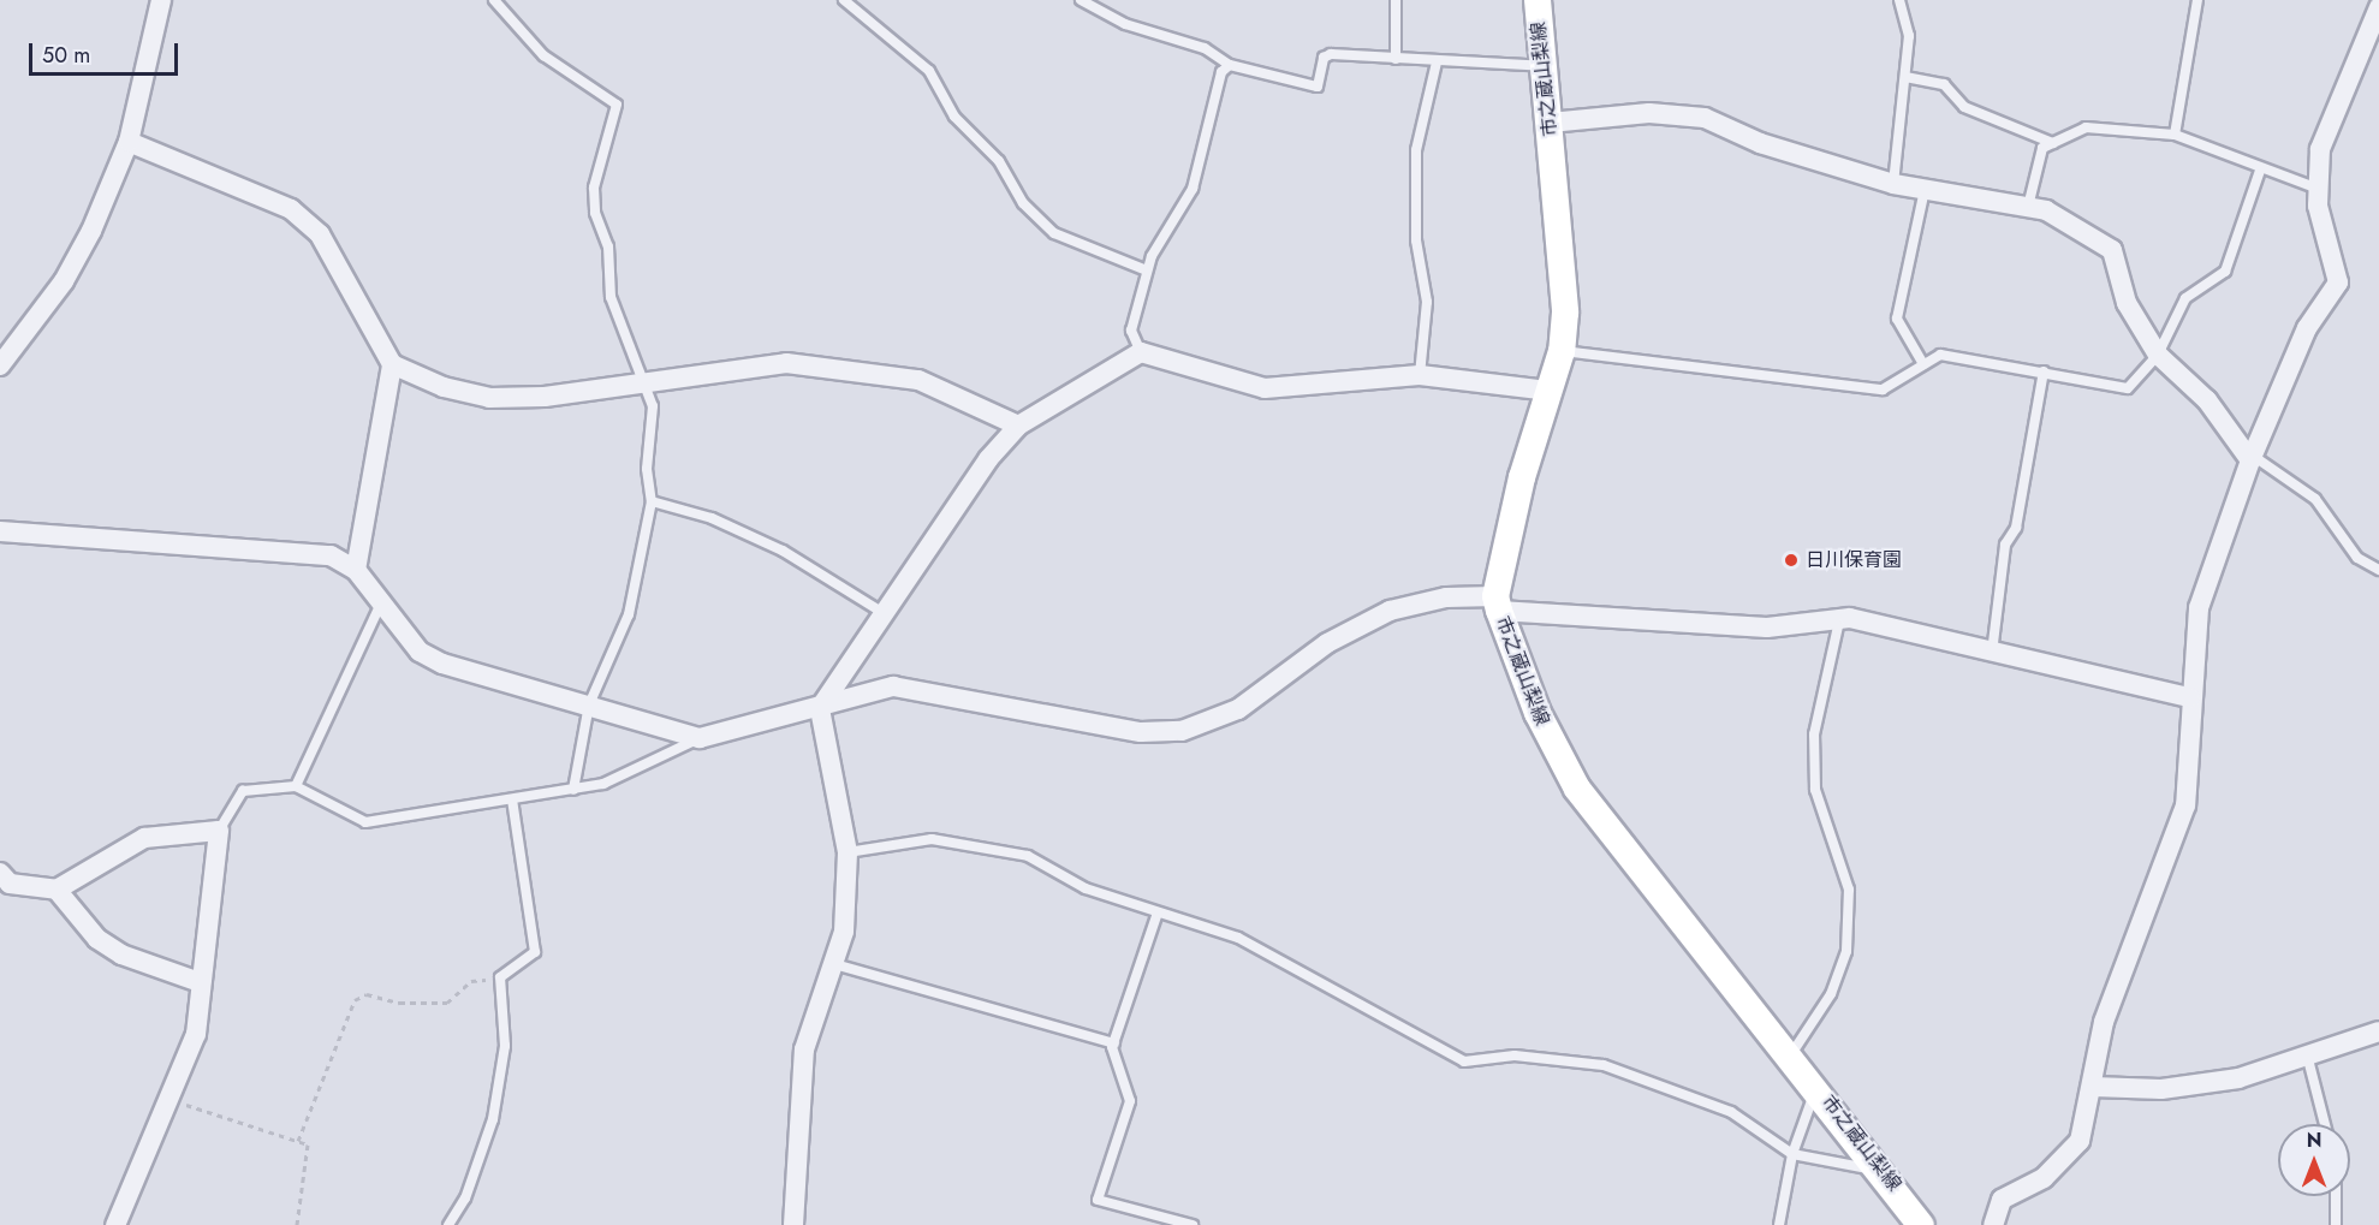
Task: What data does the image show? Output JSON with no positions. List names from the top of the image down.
{
  "streets": {
    "main road": ["市之蔵山梨線"]
  },
  "places": ["日川保育園"],
  "scale_bar": "50 m",
  "north": "top"
}
